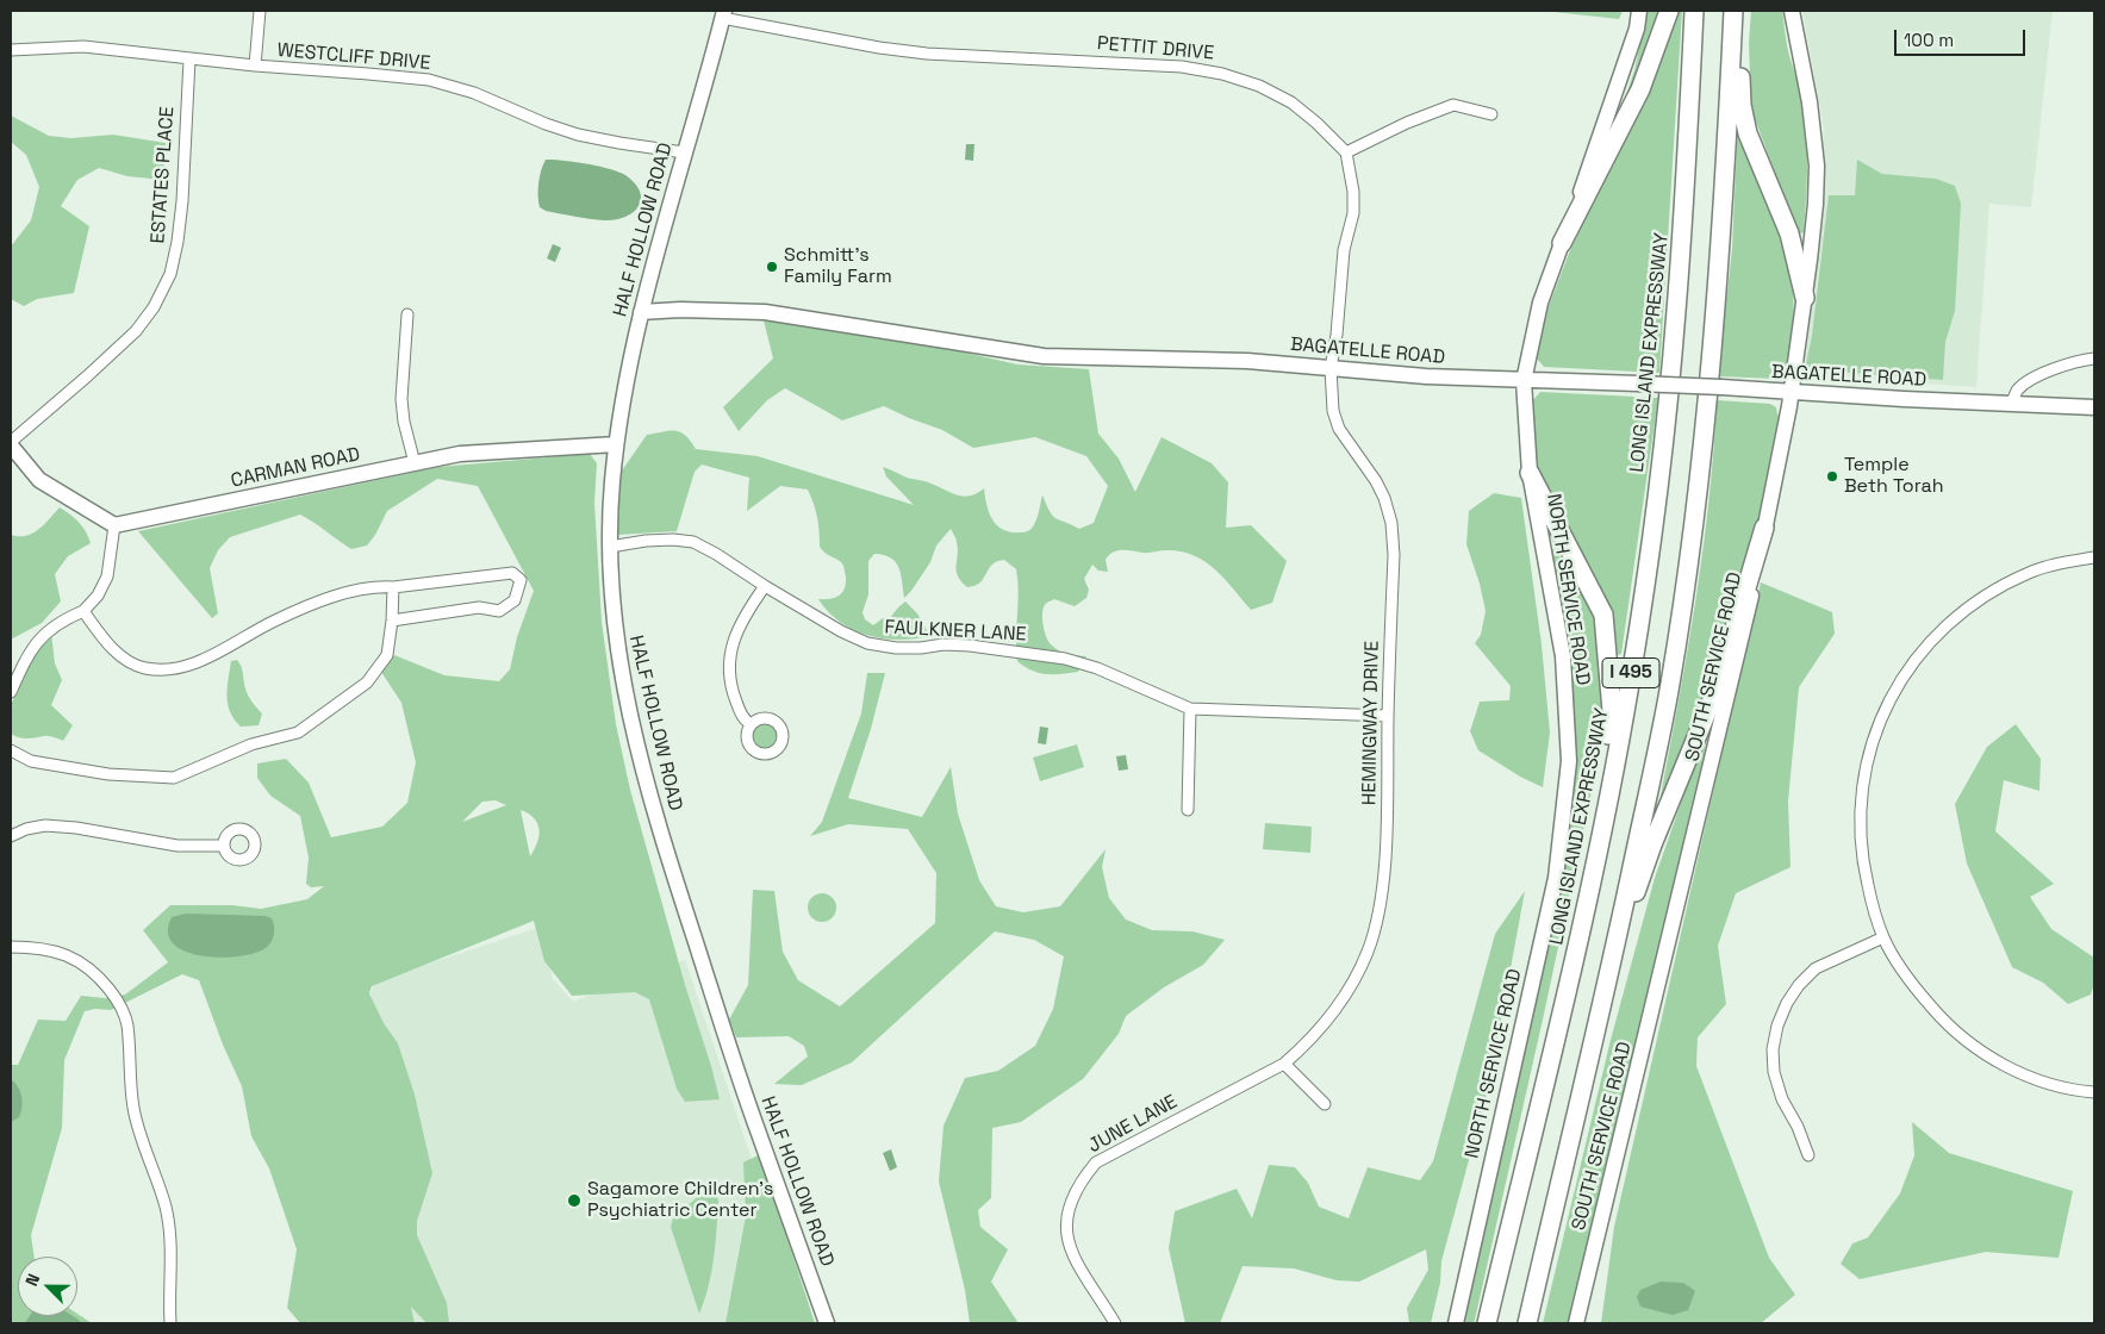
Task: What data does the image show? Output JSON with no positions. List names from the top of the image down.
{
  "streets": {
    "highway": ["LONG ISLAND EXPRESSWAY", "I 495"],
    "main road": [
      "HALF HOLLOW ROAD",
      "BAGATELLE ROAD",
      "CARMAN ROAD",
      "NORTH SERVICE ROAD",
      "SOUTH SERVICE ROAD"
    ],
    "street": [
      "PETTIT DRIVE",
      "WESTCLIFF DRIVE",
      "ESTATES PLACE",
      "FAULKNER LANE",
      "HEMINGWAY DRIVE",
      "JUNE LANE"
    ]
  },
  "crossings": [
    ["PETTIT DRIVE", "HALF HOLLOW ROAD"],
    ["WESTCLIFF DRIVE", "ESTATES PLACE"],
    ["WESTCLIFF DRIVE", "HALF HOLLOW ROAD"],
    ["HALF HOLLOW ROAD", "BAGATELLE ROAD"],
    ["HALF HOLLOW ROAD", "CARMAN ROAD"],
    ["HALF HOLLOW ROAD", "FAULKNER LANE"],
    ["BAGATELLE ROAD", "NORTH SERVICE ROAD"],
    ["BAGATELLE ROAD", "SOUTH SERVICE ROAD"],
    ["BAGATELLE ROAD", "HEMINGWAY DRIVE"],
    ["FAULKNER LANE", "HEMINGWAY DRIVE"],
    ["HEMINGWAY DRIVE", "JUNE LANE"]
  ],
  "places": ["Schmitt's Family Farm", "Temple Beth Torah", "Sagamore Children's Psychiatric Center"],
  "scale_bar": "100 m",
  "north": "top left"
}
